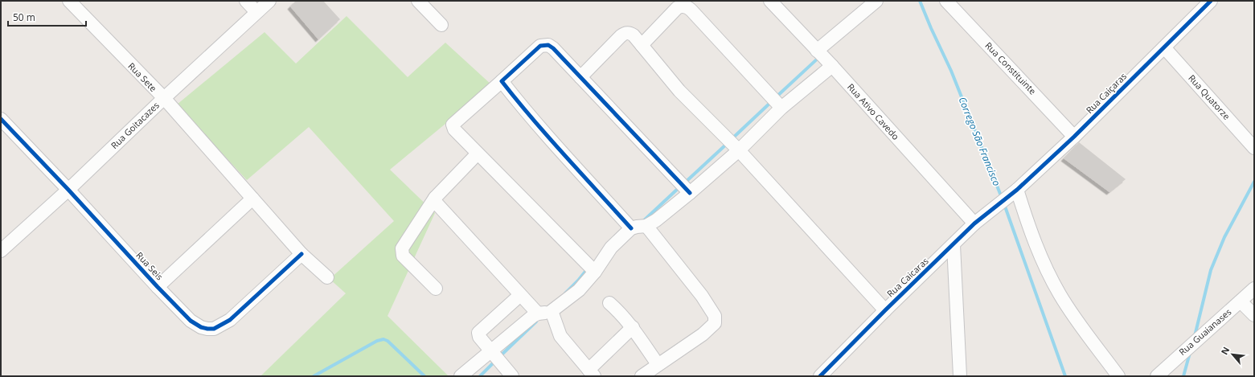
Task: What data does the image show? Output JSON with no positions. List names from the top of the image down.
{
  "streets": {
    "street": [
      "Rua Constituinte",
      "Rua Sete",
      "Rua Caiçaras",
      "Rua Quatorze",
      "Rua Ativo Cavedo",
      "Rua Goitacazes",
      "Rua Seis",
      "Rua Caicaras",
      "Rua Guaianases"
    ]
  },
  "crossings": [
    ["Rua Constituinte", "Rua Caiçaras"],
    ["Rua Sete", "Rua Goitacazes"],
    ["Rua Sete", "Rua Seis"],
    ["Rua Caiçaras", "Rua Quatorze"],
    ["Rua Caiçaras", "Rua Caicaras"],
    ["Rua Ativo Cavedo", "Rua Caicaras"],
    ["Rua Goitacazes", "Rua Seis"]
  ],
  "water": ["Corrego São Francisco"],
  "scale_bar": "50 m",
  "north": "top left"
}
